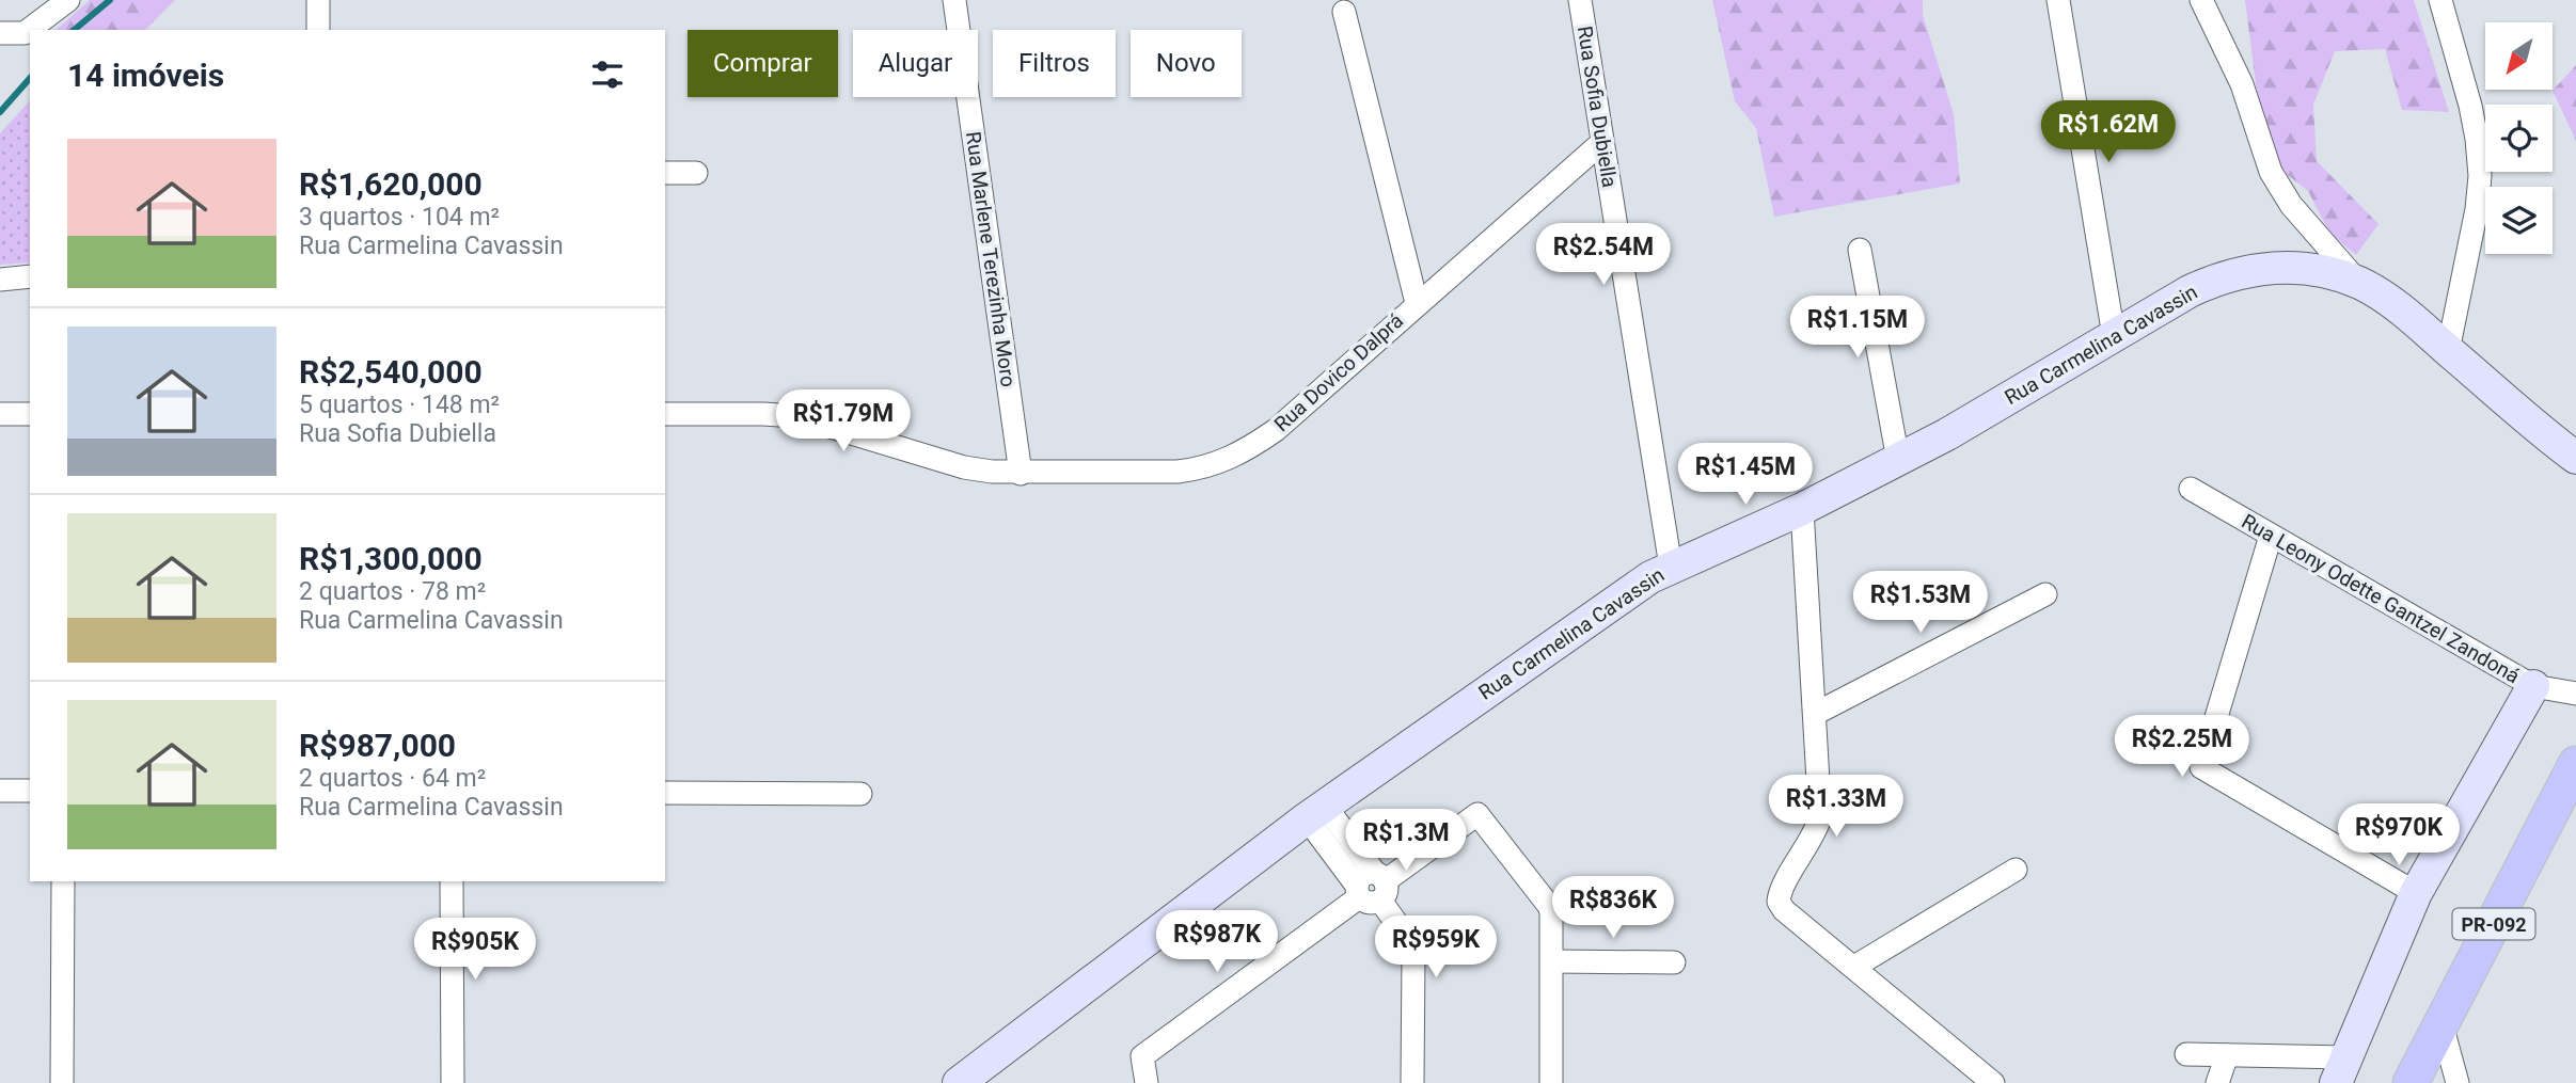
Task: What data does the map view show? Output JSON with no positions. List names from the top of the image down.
{
  "streets": {
    "main road": ["Rua Carmelina Cavassin", "PR-092"],
    "street": [
      "Rua Sofia Dubiella",
      "Rua Marlene Terezinha Moro",
      "Rua Dovico Dalprá",
      "Rua Leony Odette Gantzel Zandoná"
    ]
  },
  "crossings": [
    ["Rua Sofia Dubiella", "Rua Carmelina Cavassin"],
    ["Rua Sofia Dubiella", "Rua Dovico Dalprá"],
    ["Rua Marlene Terezinha Moro", "Rua Dovico Dalprá"]
  ],
  "north": "bottom left",
  "page": {
    "chip": [
      "Comprar",
      "Alugar",
      "Filtros",
      "Novo"
    ],
    "heading": "14 imóveis",
    "price": [
      "R$1.62M",
      "R$2.54M",
      "R$1.15M",
      "R$1.79M",
      "R$1.45M",
      "R$1.53M",
      "R$2.25M",
      "R$1.33M",
      "R$970K",
      "R$1.3M",
      "R$836K",
      "R$987K",
      "R$959K",
      "R$905K"
    ],
    "list": [
      {
        "name": "R$1,620,000",
        "note": "3 quartos · 104 m² · Rua Carmelina Cavassin"
      },
      {
        "name": "R$2,540,000",
        "note": "5 quartos · 148 m² · Rua Sofia Dubiella"
      },
      {
        "name": "R$1,300,000",
        "note": "2 quartos · 78 m² · Rua Carmelina Cavassin"
      },
      {
        "name": "R$987,000",
        "note": "2 quartos · 64 m² · Rua Carmelina Cavassin"
      }
    ]
  }
}
